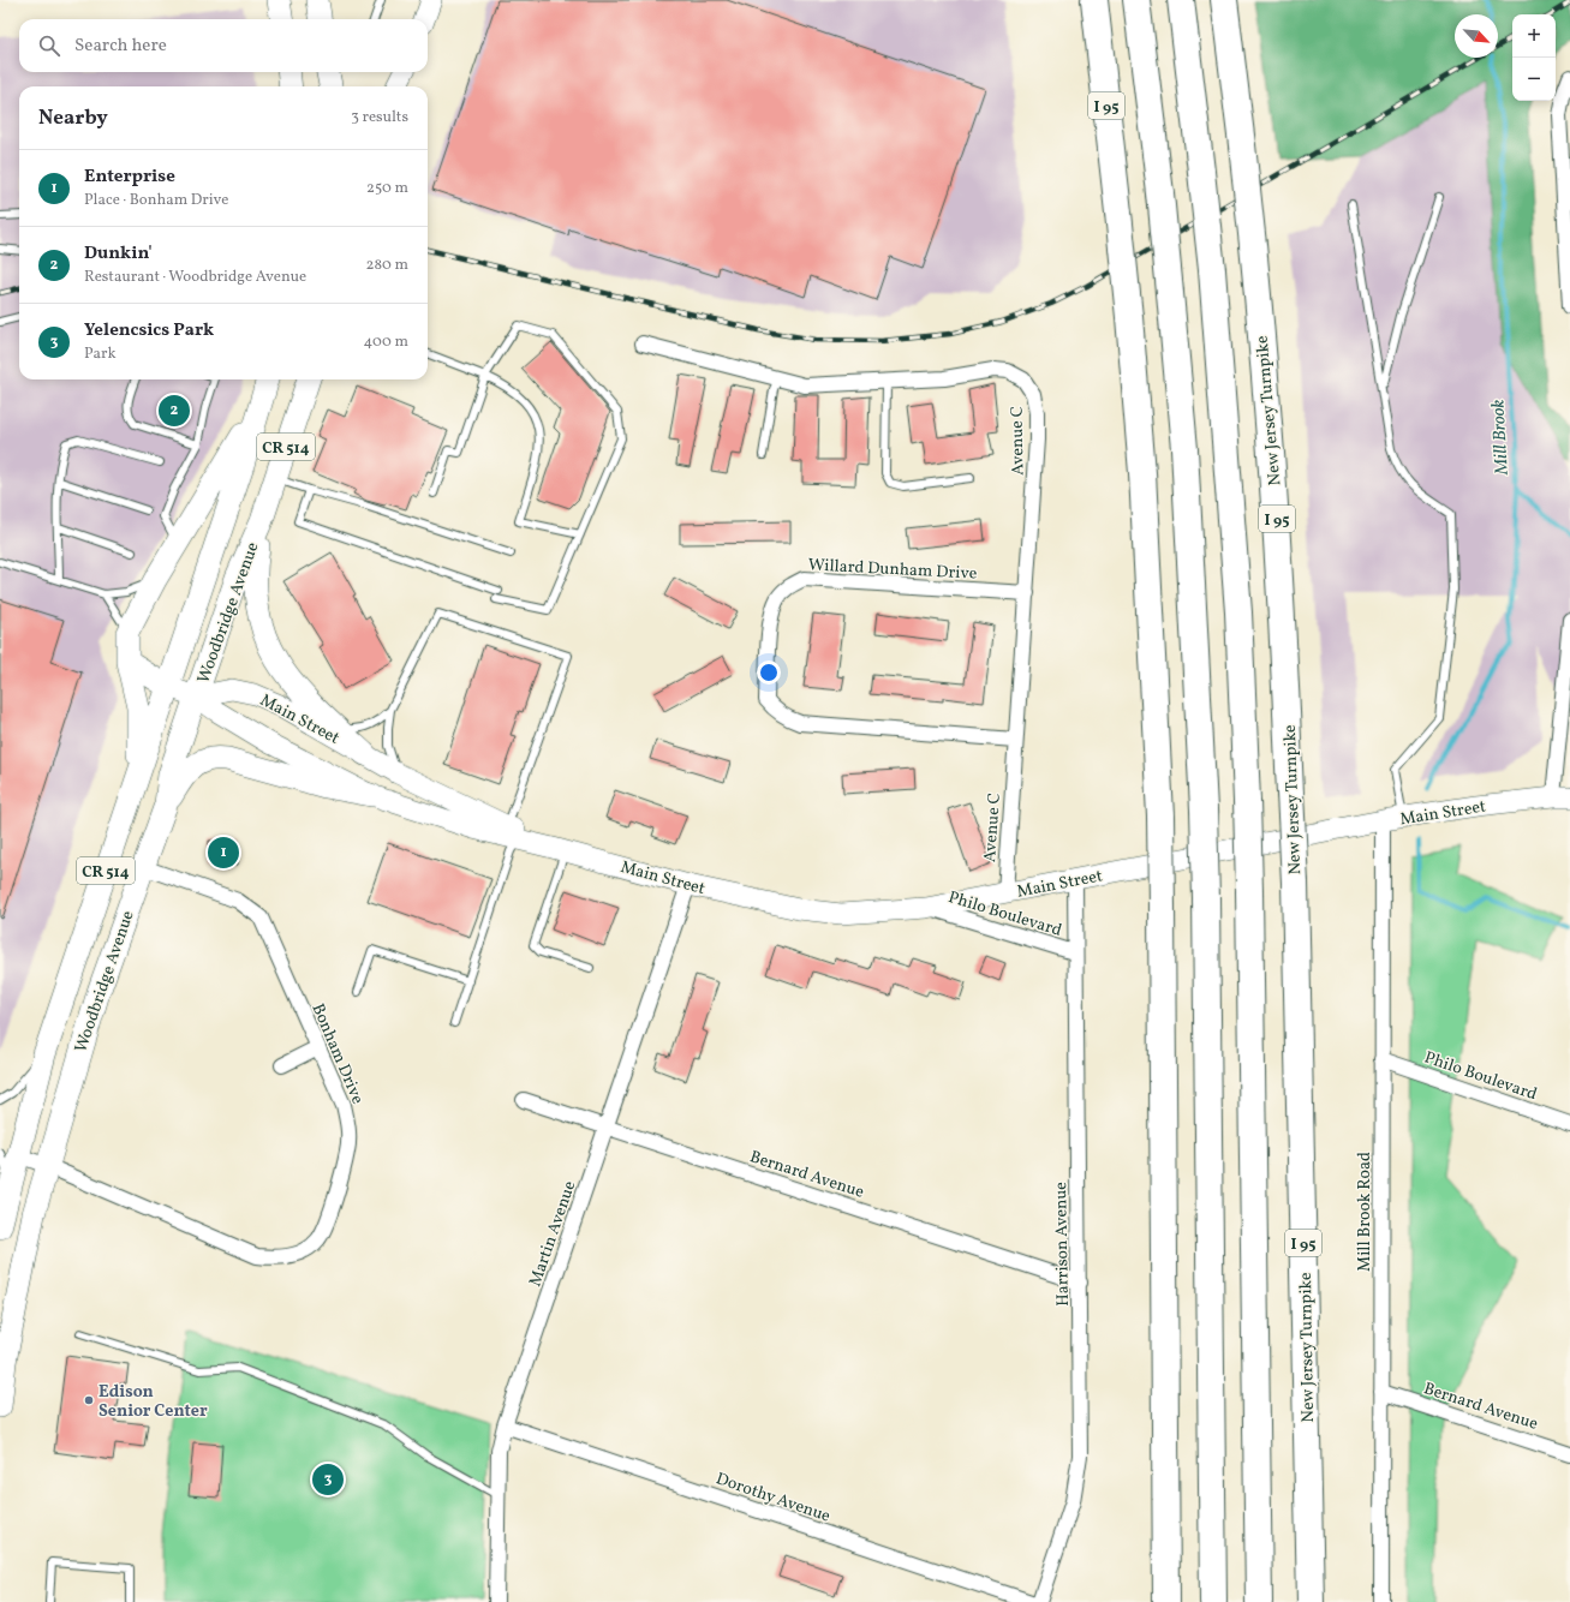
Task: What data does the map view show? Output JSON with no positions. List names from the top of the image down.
{
  "streets": {
    "highway": ["I 95", "New Jersey Turnpike"],
    "main road": ["CR 514", "Woodbridge Avenue", "Main Street"],
    "street": [
      "Avenue C",
      "Willard Dunham Drive",
      "Philo Boulevard",
      "Bonham Drive",
      "Bernard Avenue",
      "Mill Brook Road",
      "Martin Avenue",
      "Harrison Avenue",
      "Dorothy Avenue"
    ]
  },
  "crossings": [
    ["Avenue C", "Willard Dunham Drive"],
    ["Avenue C", "Main Street"],
    ["Woodbridge Avenue", "Main Street"],
    ["Woodbridge Avenue", "Bonham Drive"],
    ["Main Street", "Philo Boulevard"],
    ["Main Street", "Mill Brook Road"],
    ["Main Street", "Martin Avenue"],
    ["Main Street", "Harrison Avenue"],
    ["Philo Boulevard", "Mill Brook Road"],
    ["Philo Boulevard", "Harrison Avenue"],
    ["Bernard Avenue", "Mill Brook Road"],
    ["Bernard Avenue", "Martin Avenue"],
    ["Bernard Avenue", "Harrison Avenue"],
    ["Martin Avenue", "Dorothy Avenue"]
  ],
  "water": ["Mill Brook"],
  "places": ["Edison Senior Center"],
  "north": "bottom right",
  "page": {
    "map_buttons": ["+", "−"],
    "search": "Search here",
    "heading": ["Nearby", "3 results"],
    "list": [
      {
        "mark": "1",
        "name": "Enterprise",
        "note": "Place · Bonham Drive",
        "value": "250 m"
      },
      {
        "mark": "2",
        "name": "Dunkin'",
        "note": "Restaurant · Woodbridge Avenue",
        "value": "280 m"
      },
      {
        "mark": "3",
        "name": "Yelencsics Park",
        "note": "Park",
        "value": "400 m"
      }
    ],
    "pins": ["2", "1", "3"]
  }
}
